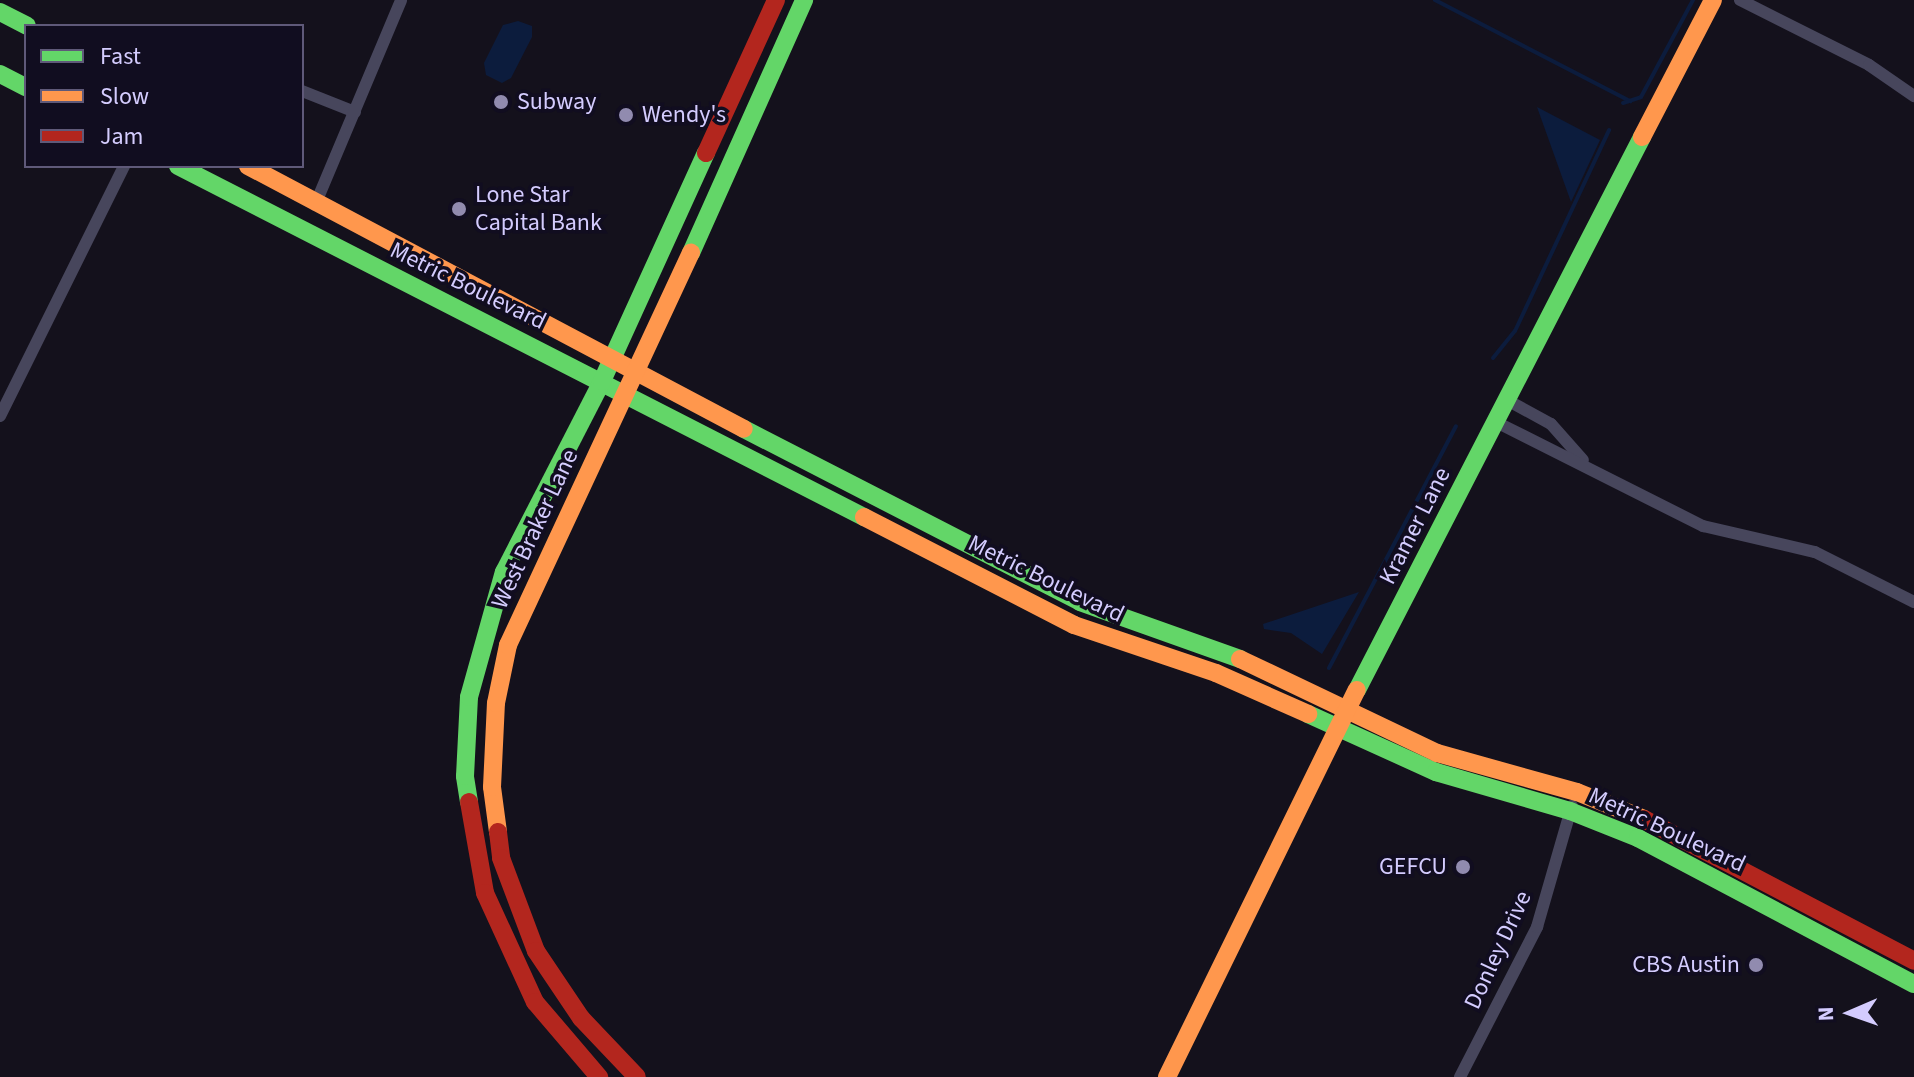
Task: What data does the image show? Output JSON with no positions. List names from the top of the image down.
{
  "streets": {
    "main road": ["Metric Boulevard", "Kramer Lane", "West Braker Lane"],
    "street": ["Donley Drive"]
  },
  "crossings": [
    ["Metric Boulevard", "Kramer Lane"],
    ["Metric Boulevard", "West Braker Lane"],
    ["Metric Boulevard", "Donley Drive"]
  ],
  "places": [
    "Subway",
    "Wendy's",
    "Lone Star Capital Bank",
    "GEFCU",
    "CBS Austin"
  ],
  "legend": ["Fast", "Slow", "Jam"],
  "north": "left"
}
